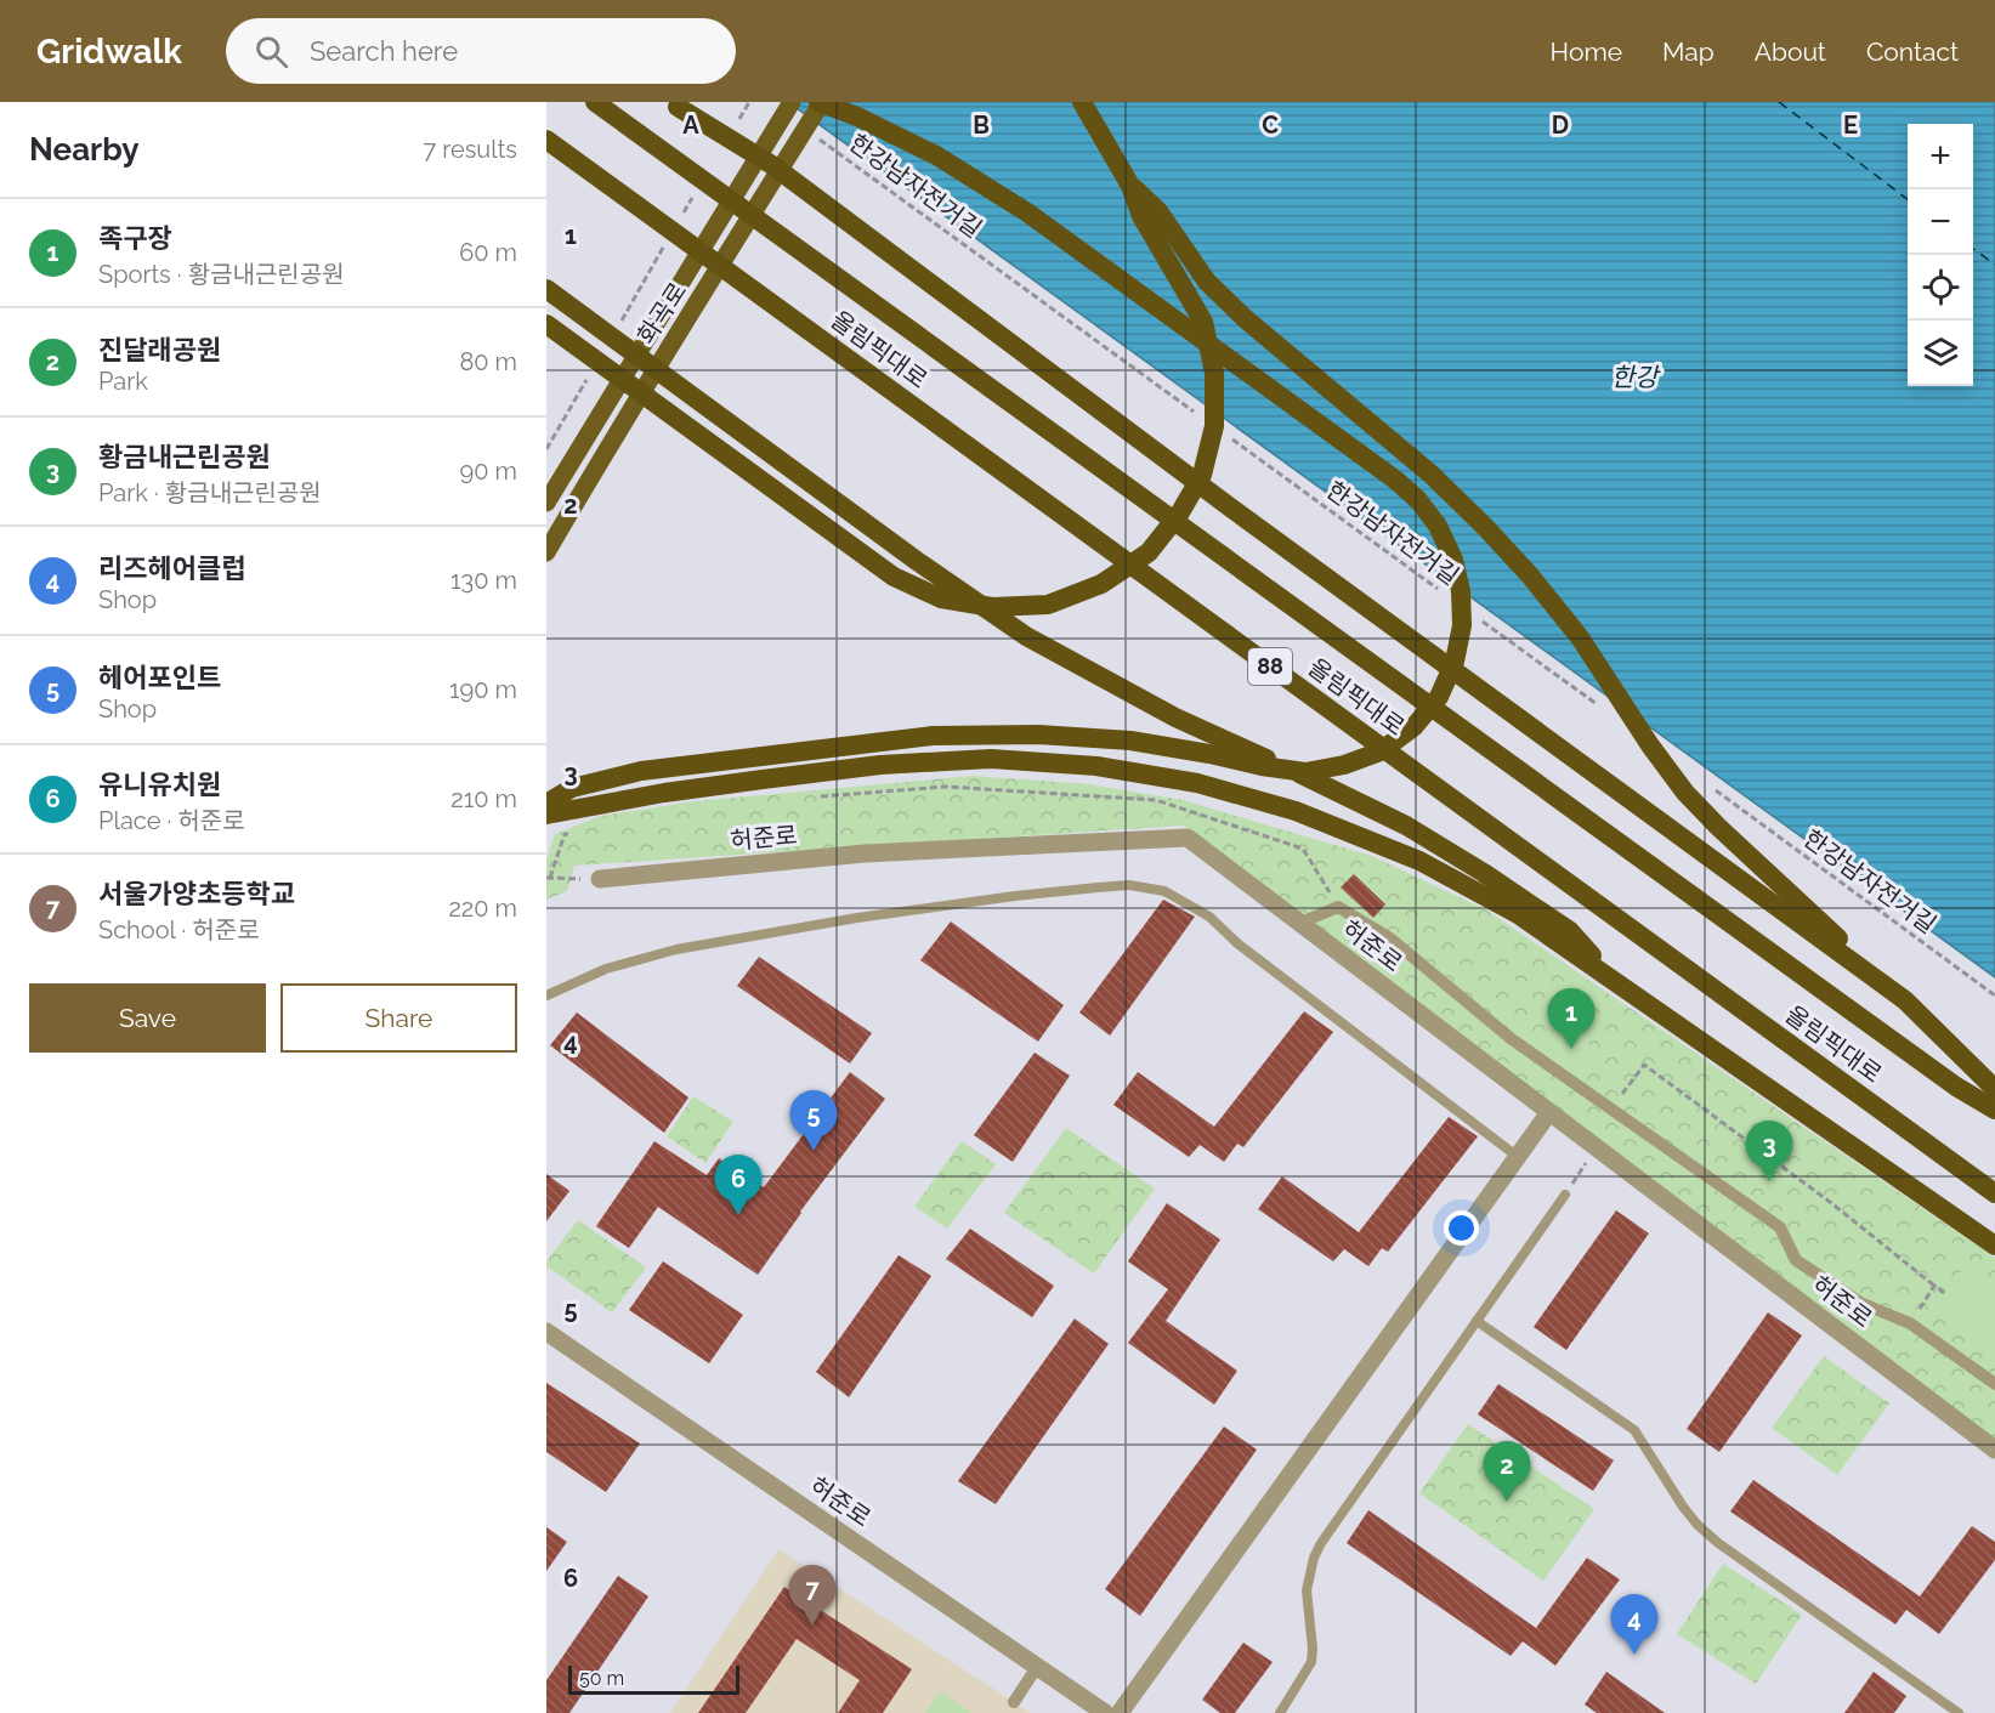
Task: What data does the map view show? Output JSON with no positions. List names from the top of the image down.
{
  "streets": {
    "highway": ["올림픽대로", "88"],
    "main road": ["화곡로"],
    "street": ["허준로"],
    "path": ["한강남자전거길"]
  },
  "water": ["한강"],
  "scale_bar": "50 m",
  "page": {
    "header": "Gridwalk",
    "search": "Search here",
    "nav": [
      "Home",
      "Map",
      "About",
      "Contact"
    ],
    "heading": ["Nearby", "7 results"],
    "map_buttons": ["+", "−"],
    "list": [
      {
        "mark": "1",
        "name": "족구장",
        "note": "Sports · 황금내근린공원",
        "value": "60 m"
      },
      {
        "mark": "2",
        "name": "진달래공원",
        "note": "Park",
        "value": "80 m"
      },
      {
        "mark": "3",
        "name": "황금내근린공원",
        "note": "Park · 황금내근린공원",
        "value": "90 m"
      },
      {
        "mark": "4",
        "name": "리즈헤어클럽",
        "note": "Shop",
        "value": "130 m"
      },
      {
        "mark": "5",
        "name": "헤어포인트",
        "note": "Shop",
        "value": "190 m"
      },
      {
        "mark": "6",
        "name": "유니유치원",
        "note": "Place · 허준로",
        "value": "210 m"
      },
      {
        "mark": "7",
        "name": "서울가양초등학교",
        "note": "School · 허준로",
        "value": "220 m"
      }
    ],
    "buttons": ["Save", "Share"],
    "pins": [
      "1",
      "5",
      "3",
      "6",
      "2",
      "7",
      "4"
    ],
    "scale": "50 m"
  },
  "grid": {
    "columns": [
      "A",
      "B",
      "C",
      "D",
      "E"
    ],
    "rows": [
      "1",
      "2",
      "3",
      "4",
      "5",
      "6"
    ]
  }
}
